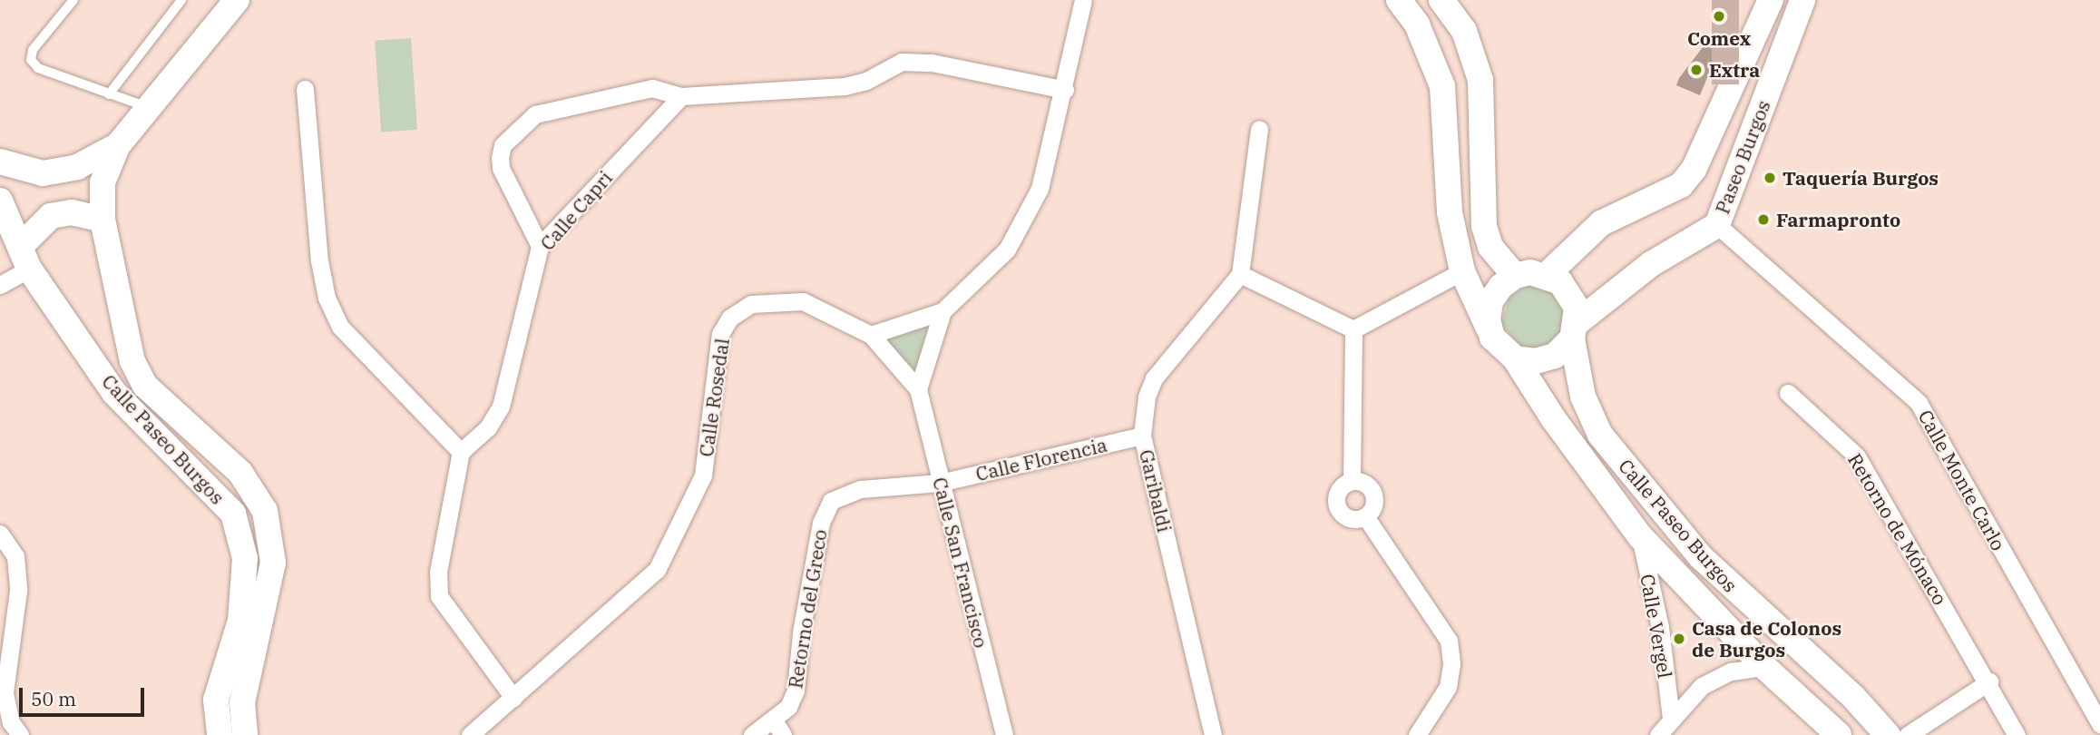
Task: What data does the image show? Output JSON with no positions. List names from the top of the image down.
{
  "streets": {
    "street": [
      "Paseo Burgos",
      "Calle Capri",
      "Calle Rosedal",
      "Calle Paseo Burgos",
      "Calle Florencia",
      "Calle Monte Carlo",
      "Garibaldi",
      "Retorno de Mónaco",
      "Calle San Francisco",
      "Retorno del Greco",
      "Calle Vergel"
    ]
  },
  "crossings": [
    ["Paseo Burgos", "Calle Paseo Burgos"],
    ["Paseo Burgos", "Calle Monte Carlo"],
    ["Calle Rosedal", "Calle San Francisco"],
    ["Calle Paseo Burgos", "Calle Vergel"],
    ["Calle Florencia", "Garibaldi"],
    ["Calle Florencia", "Calle San Francisco"],
    ["Calle Florencia", "Retorno del Greco"],
    ["Calle San Francisco", "Retorno del Greco"]
  ],
  "places": [
    "Comex",
    "Extra",
    "Taquería Burgos",
    "Farmapronto",
    "Casa de Colonos de Burgos"
  ],
  "scale_bar": "50 m"
}
